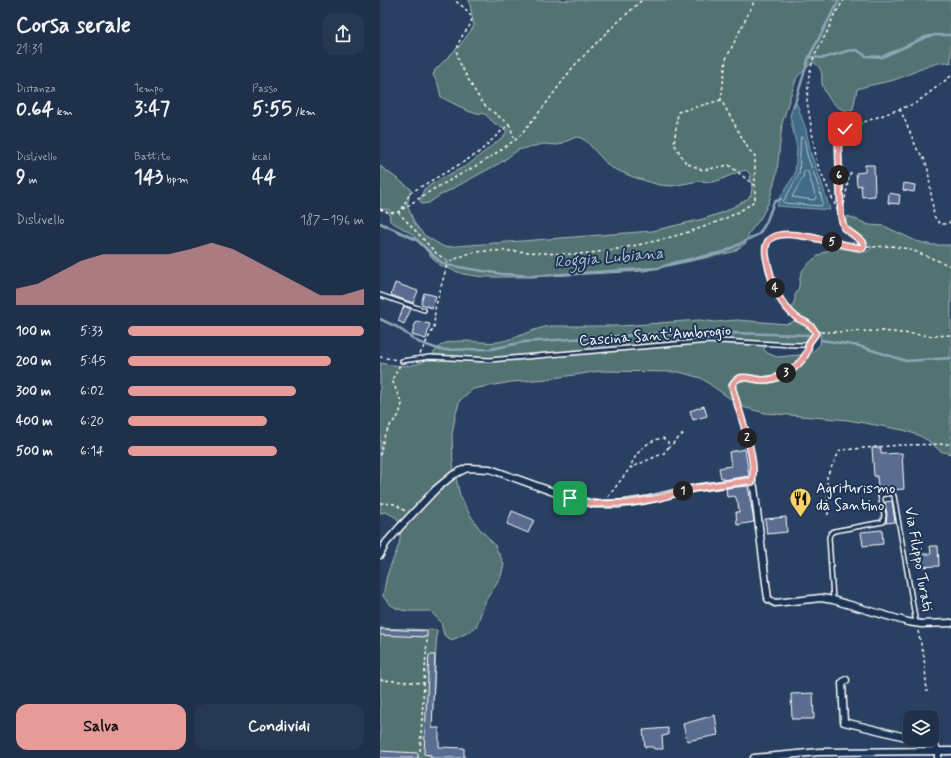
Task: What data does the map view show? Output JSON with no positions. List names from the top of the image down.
{
  "streets": {
    "street": ["Via Filippo Turati"],
    "lane": ["Cascina Sant'Ambrogio"]
  },
  "water": ["Roggia Lubiana"],
  "places": {
    "restaurant": ["Agriturismo da Santino"]
  },
  "page": {
    "heading": ["Corsa serale", "21:31"],
    "stats": [
      ["Distanza", "0.64 km"],
      ["Tempo", "3:47"],
      ["Passo", "5:55 /km"],
      ["Dislivello", "9 m"],
      ["Battito", "143 bpm"],
      ["kcal", "44"]
    ],
    "pins": [
      "6",
      "5",
      "4",
      "3",
      "2",
      "1"
    ],
    "chart": ["Dislivello", "187–196 m"],
    "list": [
      {
        "name": "100 m",
        "note": "5:33"
      },
      {
        "name": "200 m",
        "note": "5:45"
      },
      {
        "name": "300 m",
        "note": "6:02"
      },
      {
        "name": "400 m",
        "note": "6:20"
      },
      {
        "name": "500 m",
        "note": "6:14"
      }
    ],
    "buttons": ["Salva", "Condividi"]
  }
}
